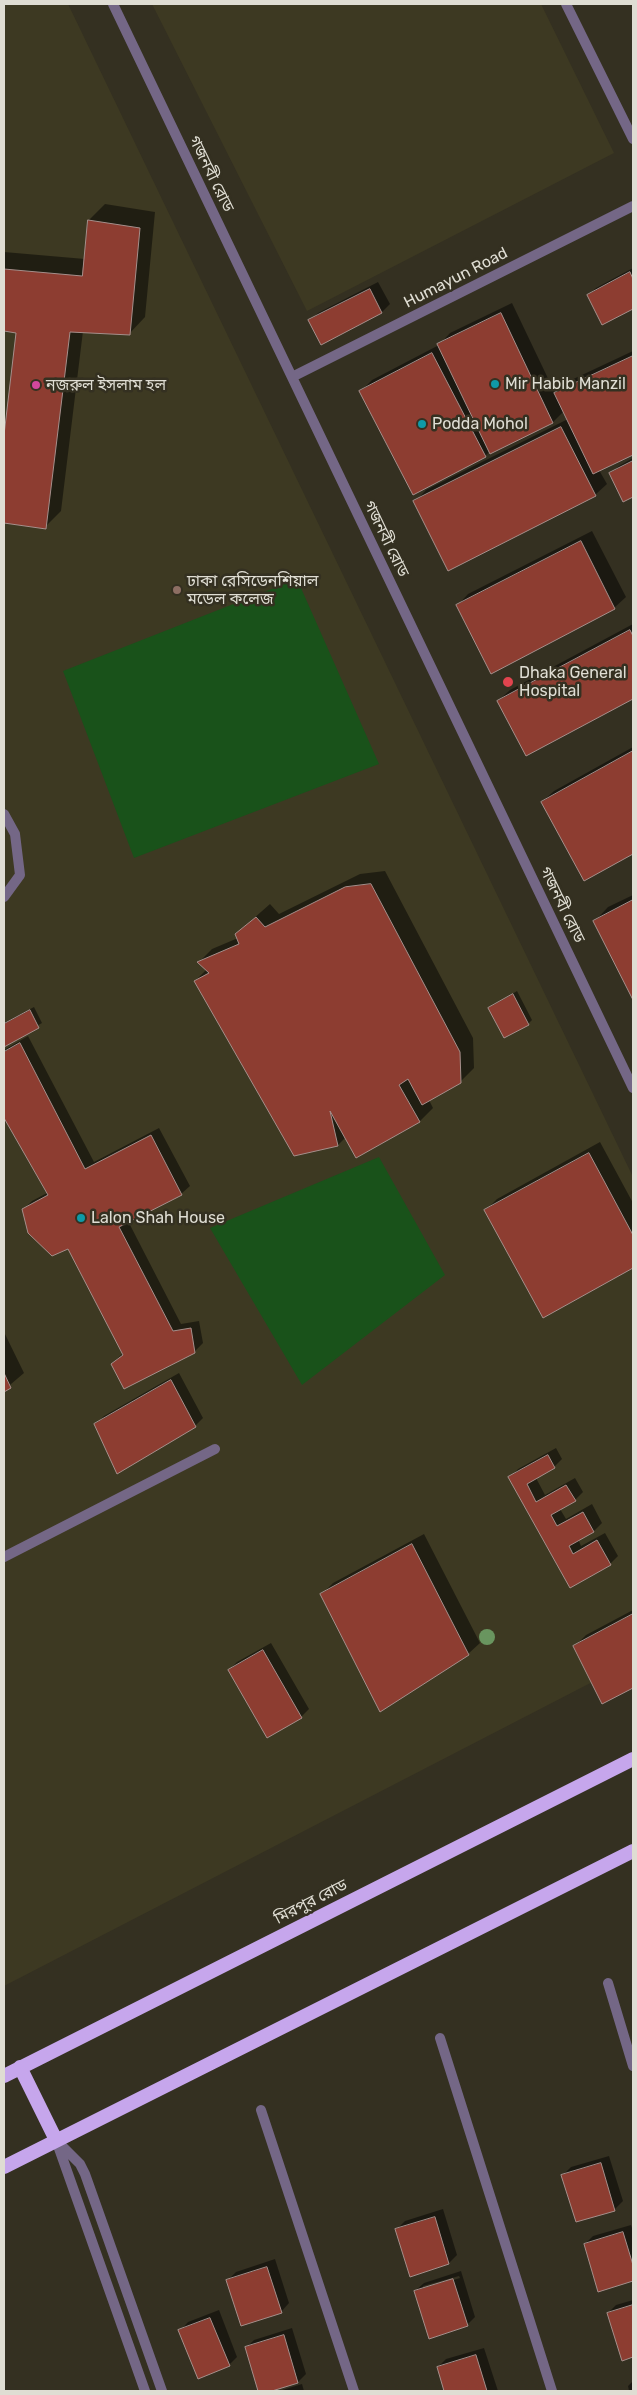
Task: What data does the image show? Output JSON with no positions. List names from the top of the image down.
{
  "streets": {
    "highway": ["মিরপুর রোড"],
    "street": ["গজনবী রোড", "Humayun Road"]
  },
  "crossings": [
    ["গজনবী রোড", "Humayun Road"]
  ],
  "places": [
    "Mir Habib Manzil",
    "নজরুল ইসলাম হল",
    "Podda Mohol",
    "ঢাকা রেসিডেনশিয়াল মডেল কলেজ",
    "Dhaka General Hospital",
    "Lalon Shah House"
  ]
}
